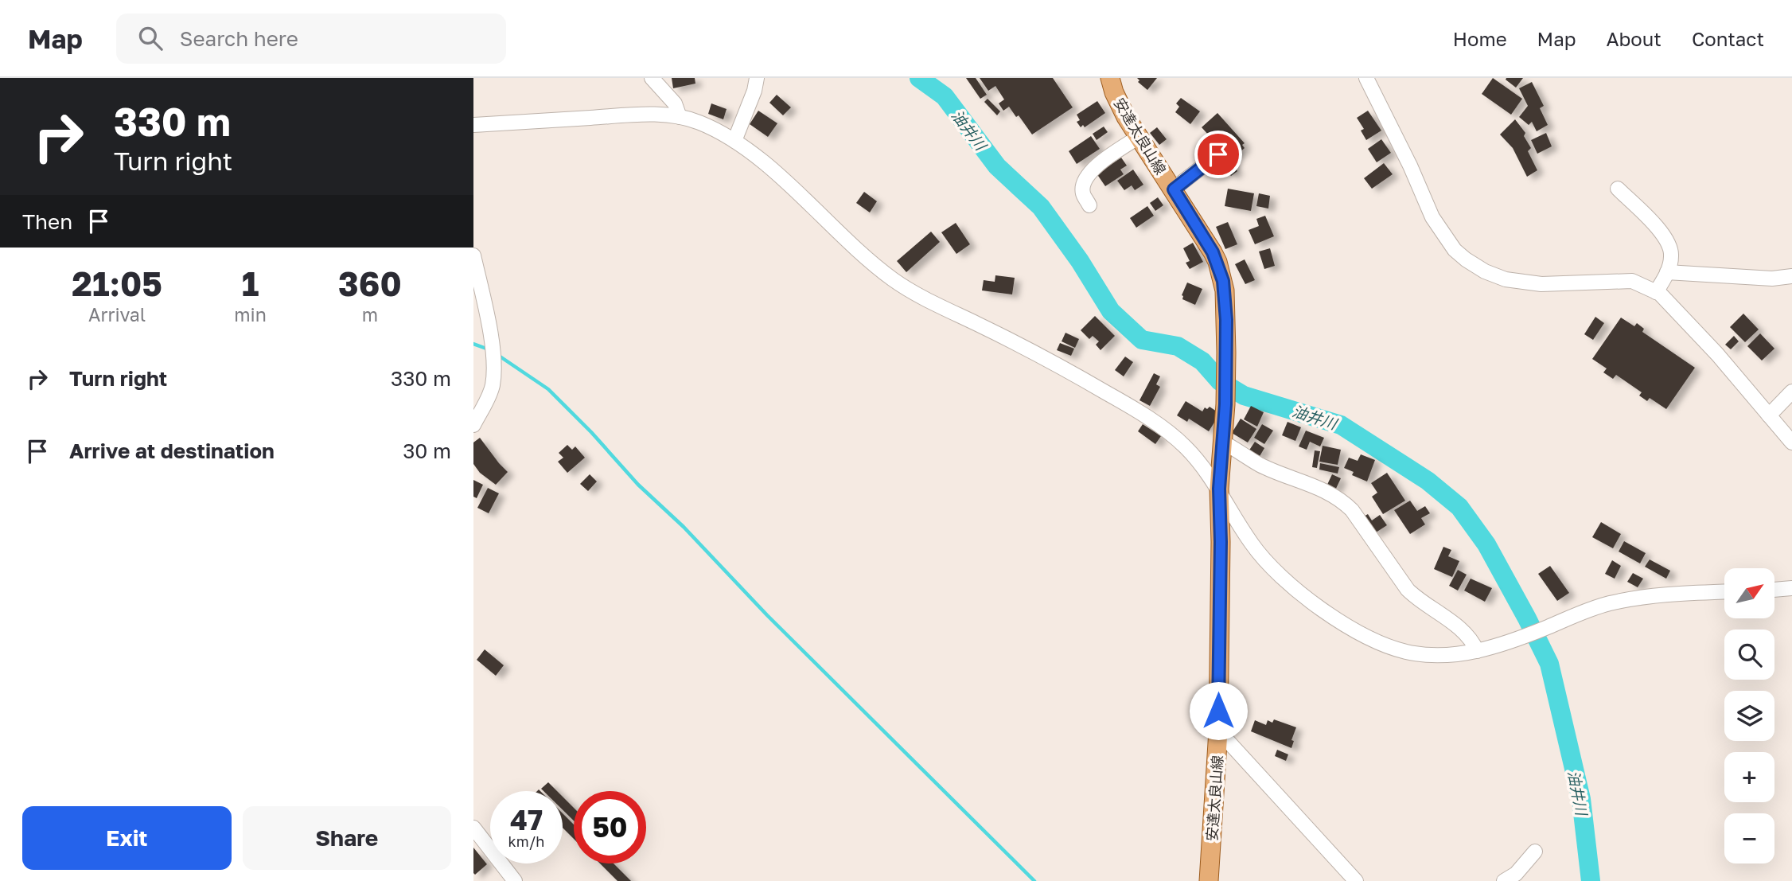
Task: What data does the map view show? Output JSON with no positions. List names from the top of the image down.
{
  "streets": {
    "main road": ["安達太良山線"]
  },
  "water": ["油井川"],
  "north": "top right",
  "page": {
    "header": "Map",
    "search": "Search here",
    "nav": [
      "Home",
      "Map",
      "About",
      "Contact"
    ],
    "turn": ["330 m", "Turn right"],
    "then": "Then",
    "eta": [
      "21:05",
      "Arrival",
      "1",
      "min",
      "360",
      "m"
    ],
    "list": [
      {
        "name": "Turn right",
        "value": "330 m"
      },
      {
        "name": "Arrive at destination",
        "value": "30 m"
      }
    ],
    "map_buttons": ["+", "−"],
    "speed": "47 km/h",
    "limit": "50",
    "buttons": ["Exit", "Share"]
  }
}
